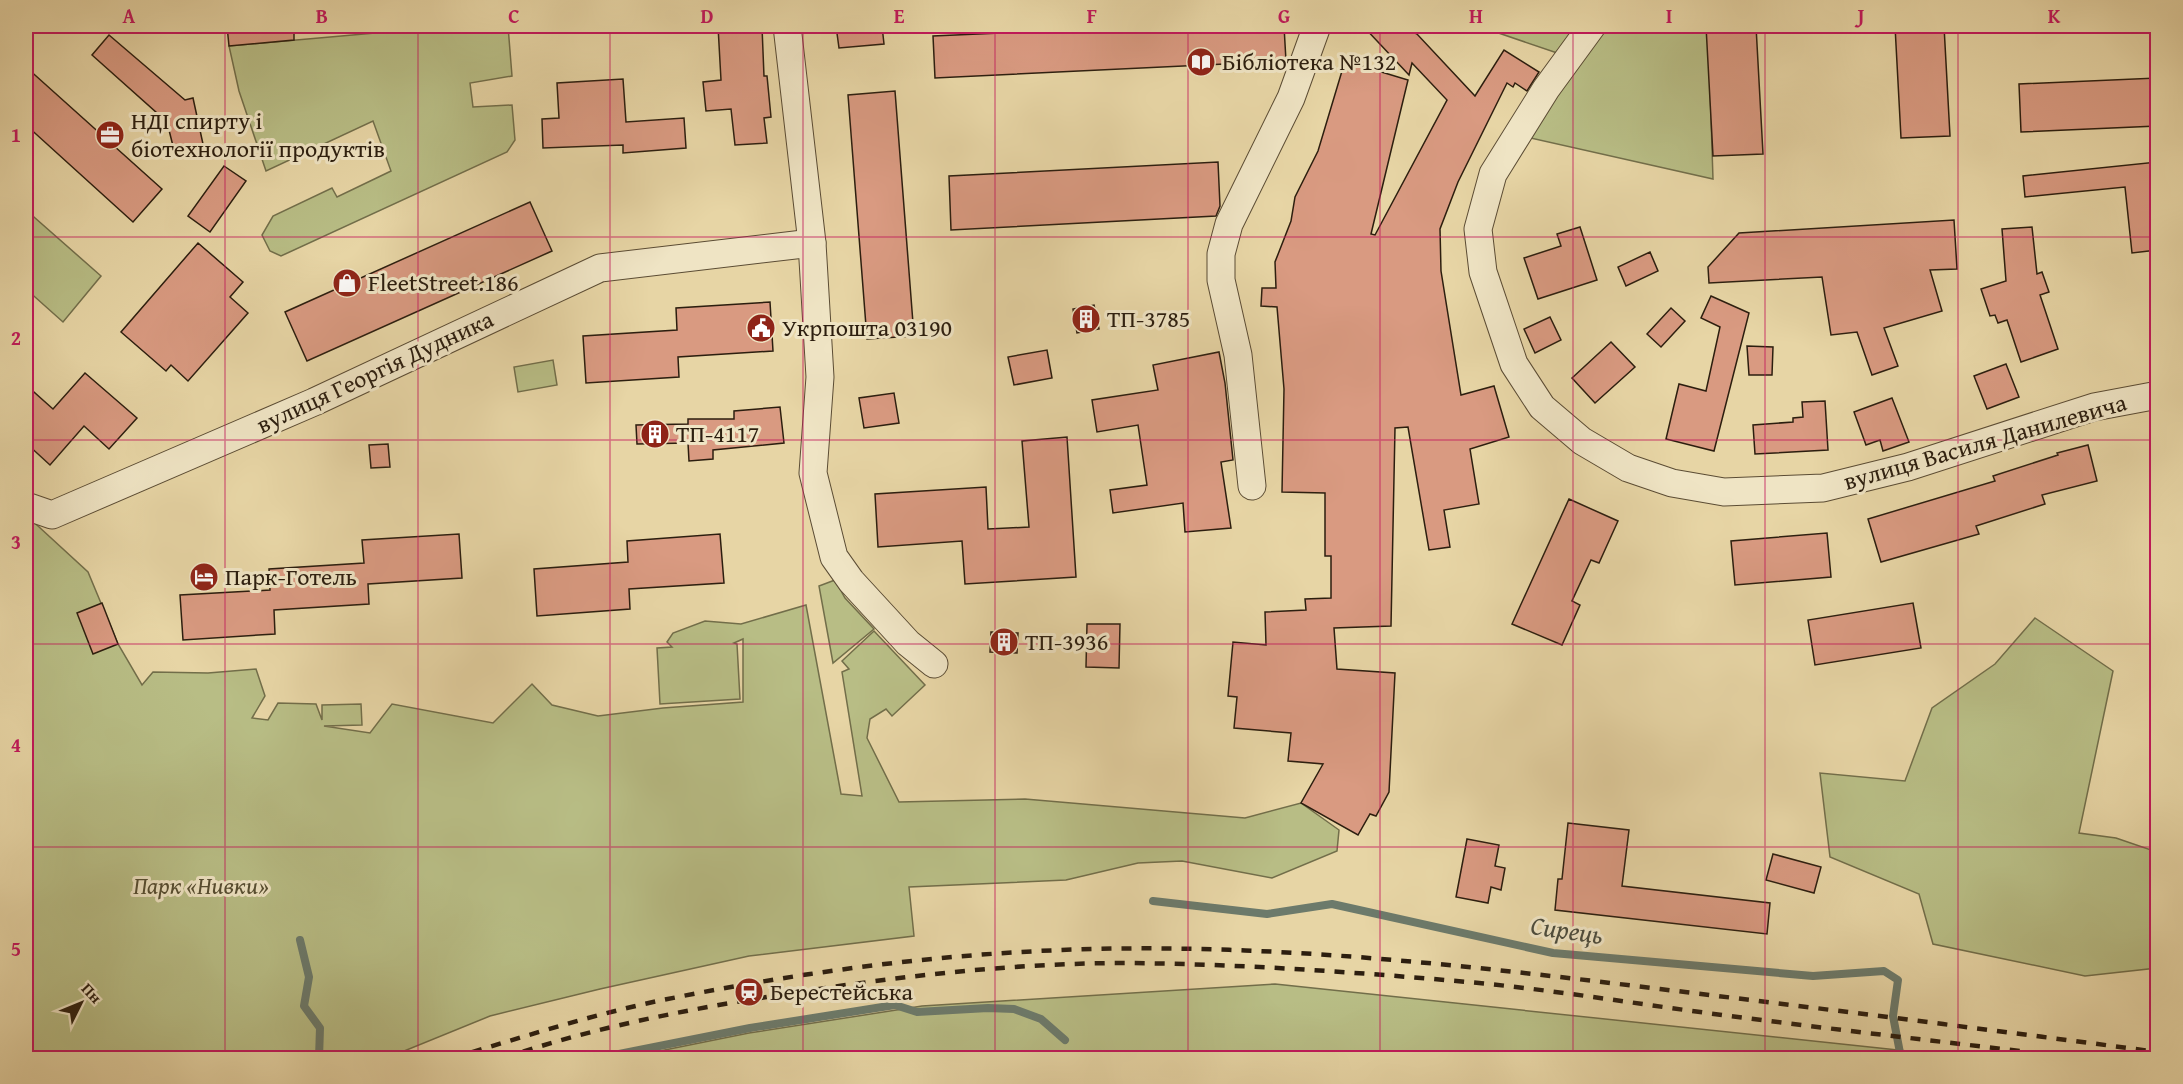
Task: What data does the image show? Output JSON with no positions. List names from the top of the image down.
{
  "streets": {
    "street": ["вулиця Георгія Дудника", "вулиця Василя Данилевича"]
  },
  "water": ["Сирець"],
  "parks": ["Парк «Нивки»"],
  "places": {
    "library": ["Бібліотека №132"],
    "office": ["НДІ спирту і біотехнології продуктів"],
    "shop": ["FleetStreet.186"],
    "building": ["ТП-3785", "ТП-4117", "ТП-3936"],
    "public building": ["Укрпошта 03190"],
    "hotel": ["Парк-Готель"],
    "station": ["Берестейська"]
  },
  "north": "top right",
  "grid": {
    "columns": [
      "A",
      "B",
      "C",
      "D",
      "E",
      "F",
      "G",
      "H",
      "I",
      "J",
      "K"
    ],
    "rows": [
      "1",
      "2",
      "3",
      "4",
      "5"
    ]
  }
}
